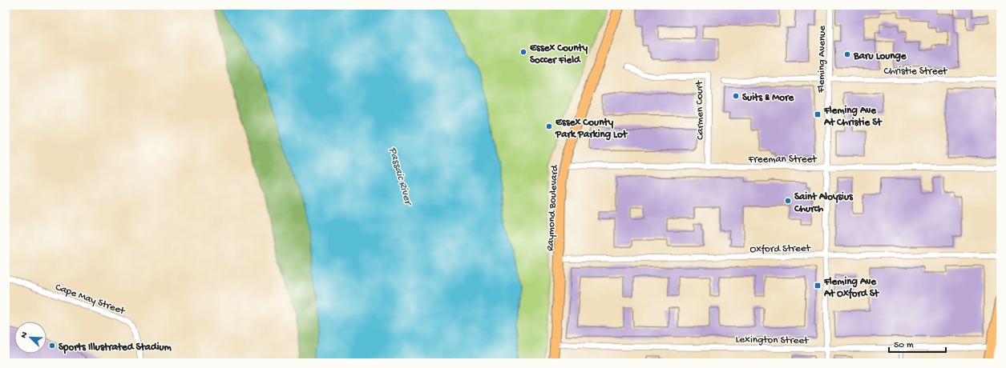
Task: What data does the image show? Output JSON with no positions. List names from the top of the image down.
{
  "streets": {
    "main road": ["Raymond Boulevard"],
    "street": [
      "Fleming Avenue",
      "Christie Street",
      "Carmen Court",
      "Freeman Street",
      "Oxford Street",
      "Cape May Street",
      "Lexington Street"
    ]
  },
  "crossings": [
    ["Fleming Avenue", "Christie Street"],
    ["Fleming Avenue", "Freeman Street"],
    ["Fleming Avenue", "Oxford Street"],
    ["Fleming Avenue", "Lexington Street"],
    ["Carmen Court", "Freeman Street"],
    ["Freeman Street", "Raymond Boulevard"],
    ["Raymond Boulevard", "Oxford Street"],
    ["Raymond Boulevard", "Lexington Street"]
  ],
  "water": ["Passaic River"],
  "places": {
    "other": [
      "Essex County Soccer Field",
      "Baru Lounge",
      "Suits & More",
      "Essex County Park Parking Lot",
      "Saint Aloysius Church",
      "Sports Illustrated Stadium"
    ],
    "transit": ["Fleming Ave At Christie St", "Fleming Ave At Oxford St"]
  },
  "scale_bar": "50 m",
  "north": "top left"
}
